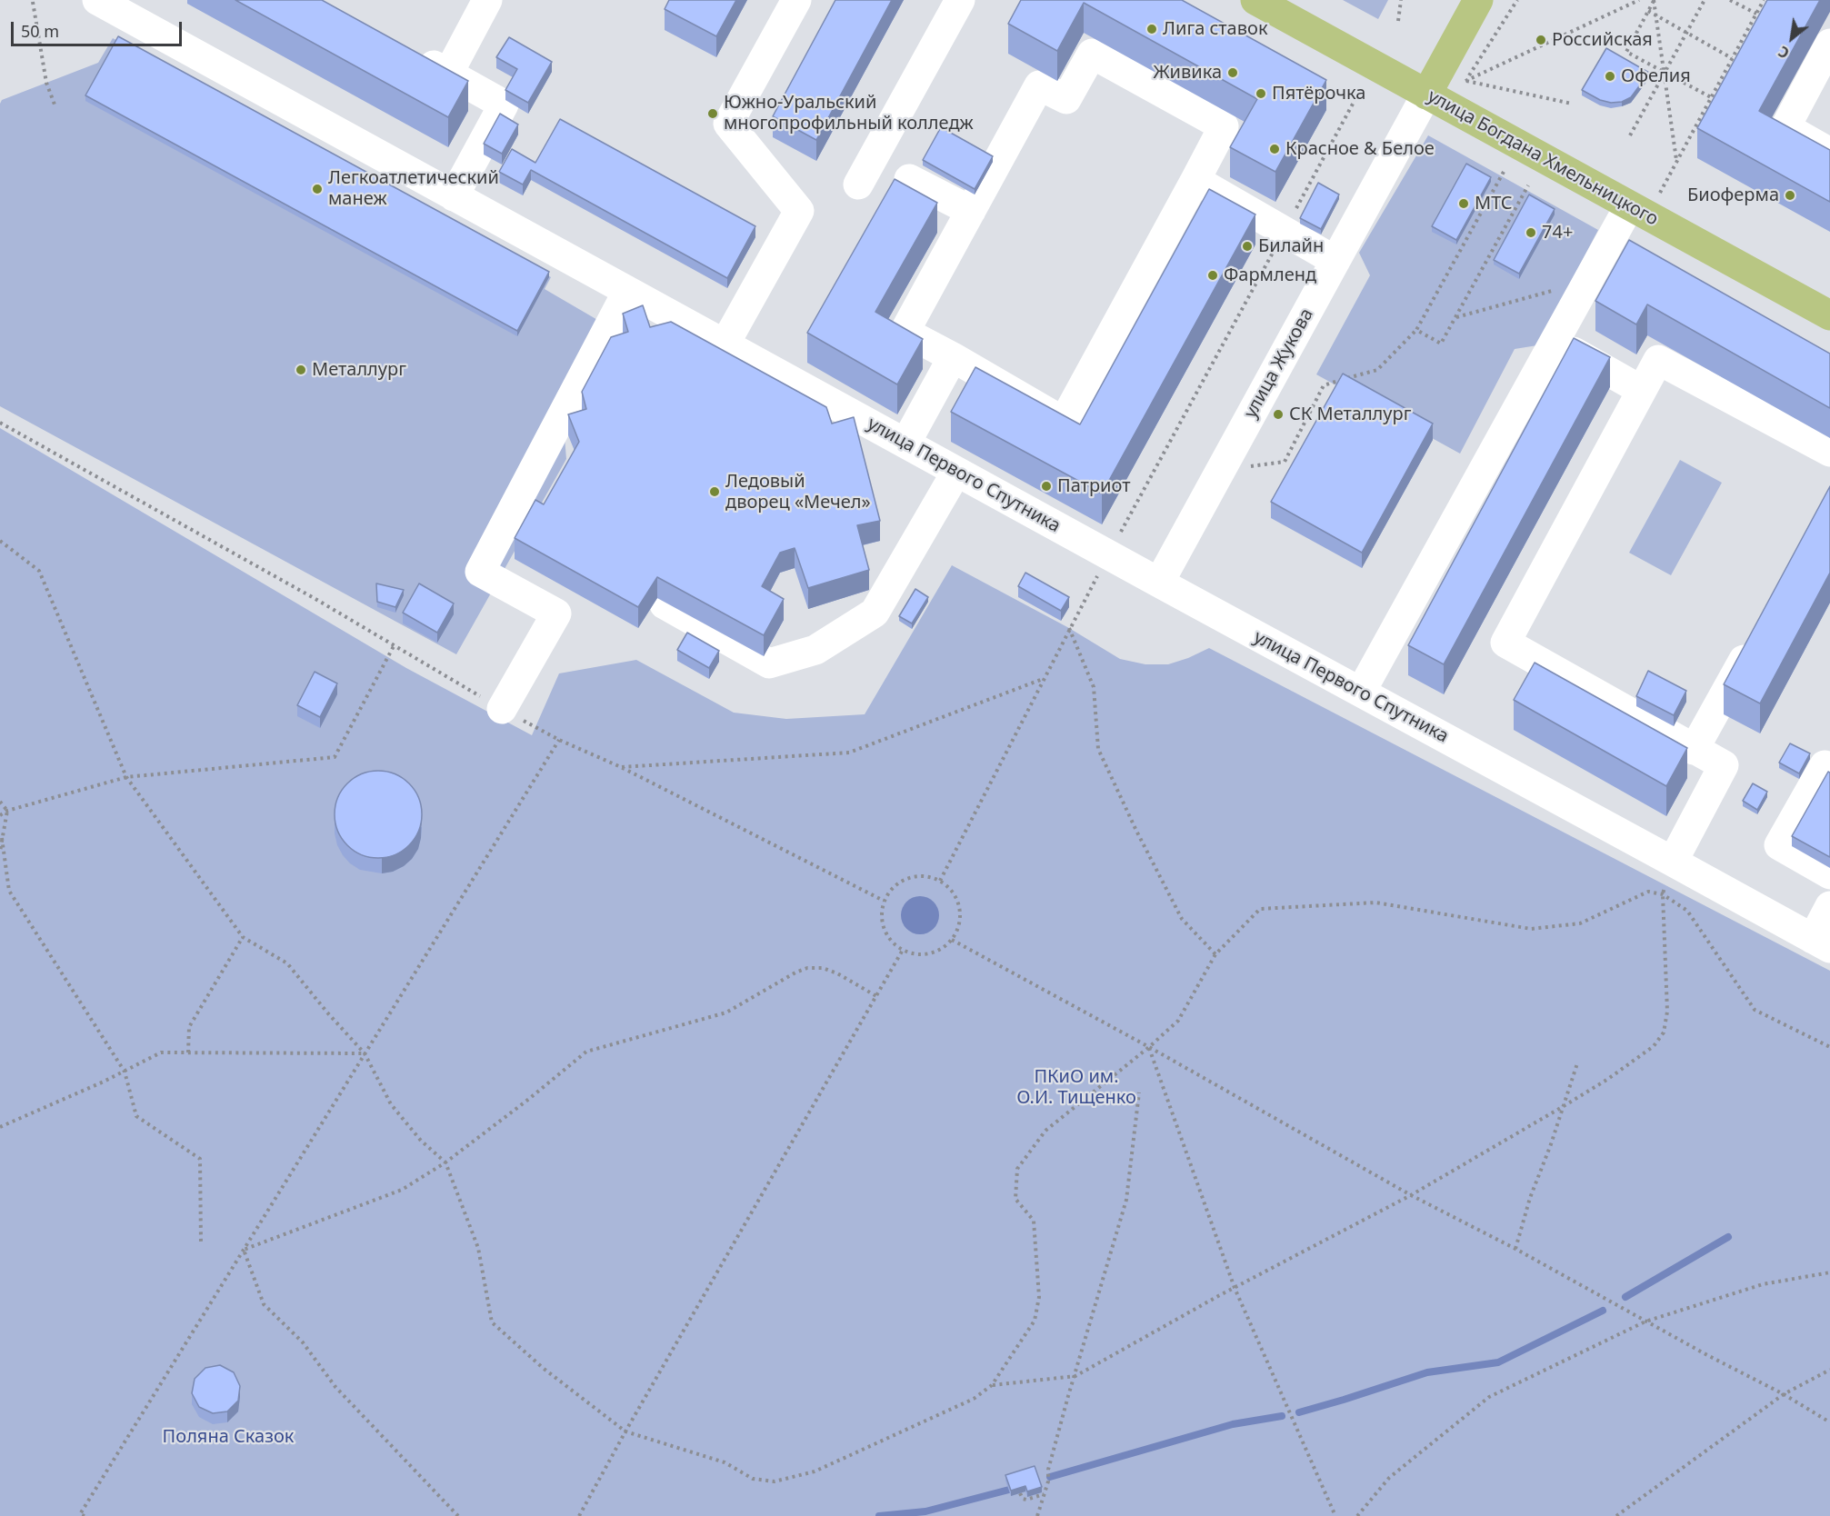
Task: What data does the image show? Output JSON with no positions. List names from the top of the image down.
{
  "streets": {
    "main road": ["улица Богдана Хмельницкого", "улица Жукова"],
    "street": ["улица Первого Спутника"]
  },
  "crossings": [
    ["улица Богдана Хмельницкого", "улица Жукова"],
    ["улица Жукова", "улица Первого Спутника"]
  ],
  "parks": ["ПКиО им. О.И. Тищенко", "Поляна Сказок"],
  "places": [
    "Лига ставок",
    "Российская",
    "Живика",
    "Офелия",
    "Пятёрочка",
    "Южно-Уральский многопрофильный колледж",
    "Красное & Белое",
    "Легкоатлетический манеж",
    "Биоферма",
    "МТС",
    "74+",
    "Билайн",
    "Фармленд",
    "Металлург",
    "СК Металлург",
    "Патриот",
    "Ледовый дворец «Мечел»"
  ],
  "scale_bar": "50 m",
  "north": "bottom left"
}
